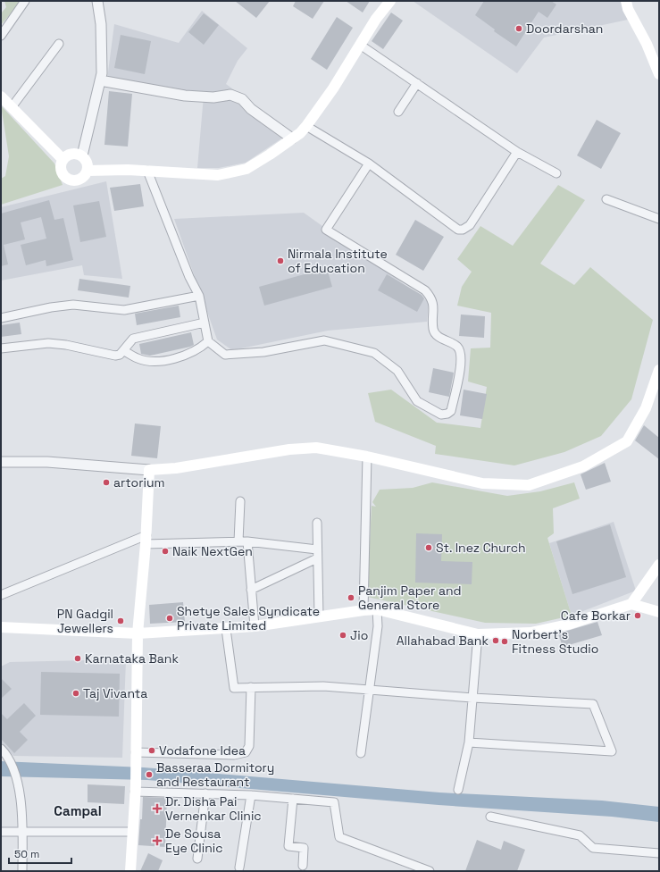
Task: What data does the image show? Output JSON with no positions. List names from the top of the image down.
{
  "districts": ["Campal"],
  "places": {
    "other": [
      "Doordarshan",
      "Nirmala Institute of Education",
      "artorium",
      "St. Inez Church",
      "Naik NextGen",
      "Panjim Paper and General Store",
      "Cafe Borkar",
      "Shetye Sales Syndicate Private Limited",
      "PN Gadgil Jewellers",
      "Jio",
      "Allahabad Bank",
      "Norbert's Fitness Studio",
      "Karnataka Bank",
      "Taj Vivanta",
      "Vodafone Idea",
      "Basseraa Dormitory and Restaurant"
    ],
    "health": ["Dr. Disha Pai Vernenkar Clinic", "De Sousa Eye Clinic"]
  },
  "scale_bar": "50 m"
}
